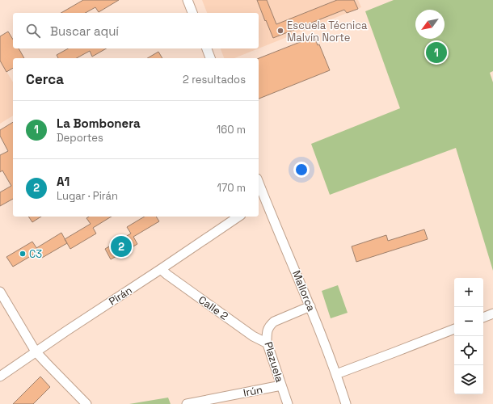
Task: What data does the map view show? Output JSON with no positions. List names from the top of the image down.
{
  "streets": {
    "street": [
      "Mallorca",
      "Pirán",
      "Calle 2",
      "Plazuela",
      "Irún"
    ]
  },
  "crossings": [
    ["Mallorca", "Plazuela"],
    ["Pirán", "Calle 2"],
    ["Calle 2", "Plazuela"],
    ["Plazuela", "Irún"]
  ],
  "places": ["Escuela Técnica Malvín Norte", "C3"],
  "north": "bottom left",
  "page": {
    "search": "Buscar aquí",
    "pins": ["1", "2"],
    "heading": ["Cerca", "2 resultados"],
    "list": [
      {
        "mark": "1",
        "name": "La Bombonera",
        "note": "Deportes",
        "value": "160 m"
      },
      {
        "mark": "2",
        "name": "A1",
        "note": "Lugar · Pirán",
        "value": "170 m"
      }
    ],
    "map_buttons": ["+", "−"]
  }
}
